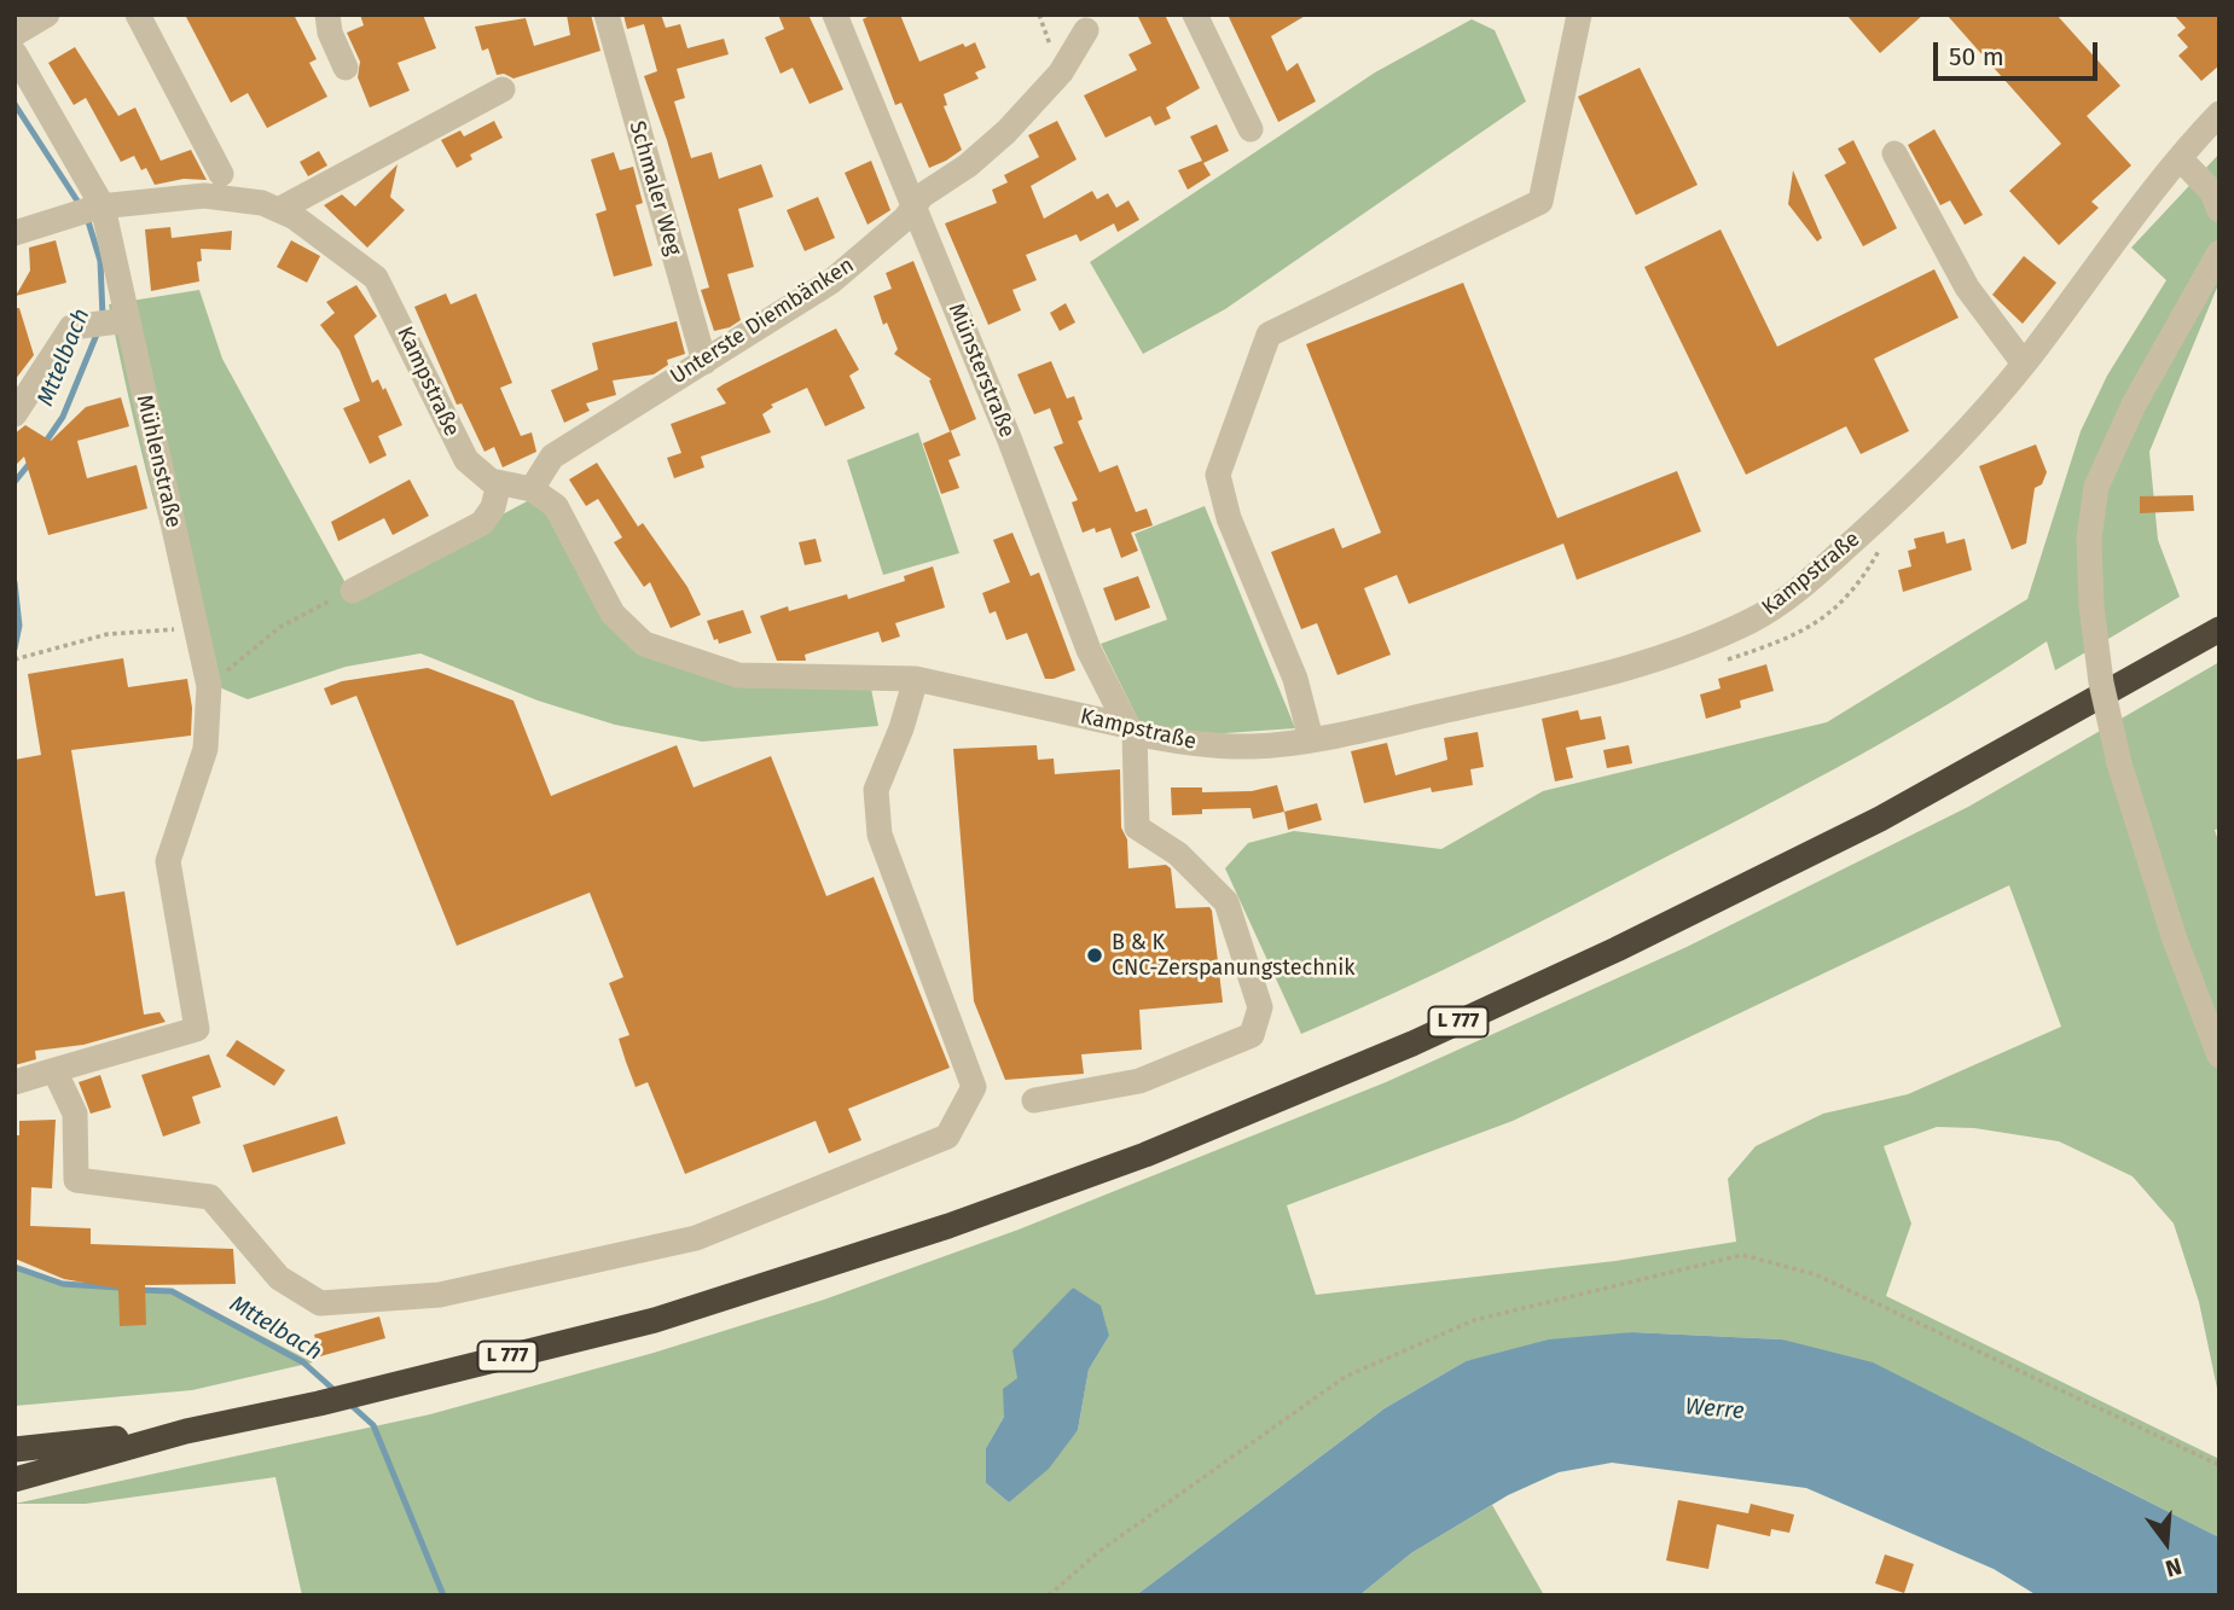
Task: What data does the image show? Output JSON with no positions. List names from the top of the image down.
{
  "streets": {
    "highway": ["L 777"],
    "street": [
      "Schmaler Weg",
      "Unterste Diembänken",
      "Münsterstraße",
      "Kampstraße",
      "Mühlenstraße"
    ]
  },
  "crossings": [
    ["Schmaler Weg", "Unterste Diembänken"],
    ["Unterste Diembänken", "Münsterstraße"],
    ["Unterste Diembänken", "Kampstraße"],
    ["Münsterstraße", "Kampstraße"],
    ["Kampstraße", "Mühlenstraße"]
  ],
  "water": ["Mttelbach", "Werre"],
  "places": ["B & K CNC-Zerspanungstechnik"],
  "scale_bar": "50 m",
  "north": "bottom"
}
